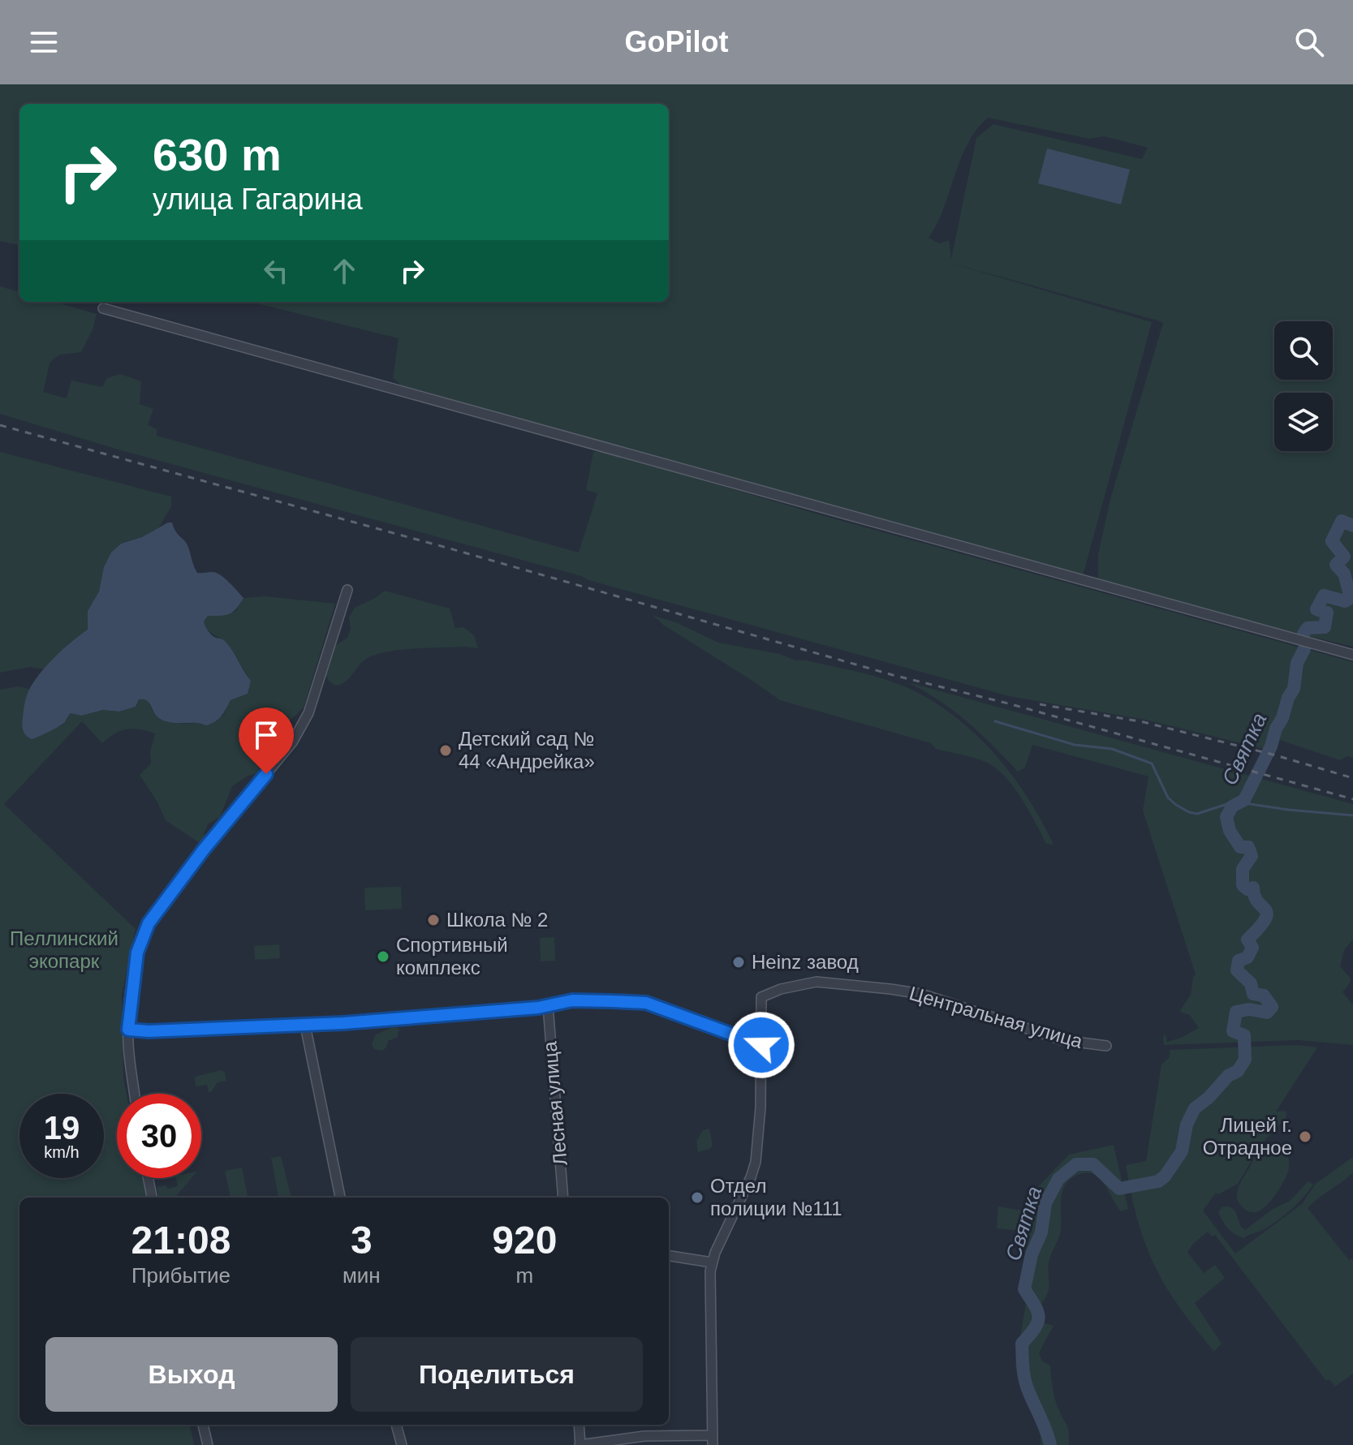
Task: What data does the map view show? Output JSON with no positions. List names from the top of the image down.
{
  "streets": {
    "street": ["Центральная улица", "Лесная улица"]
  },
  "water": ["Святка"],
  "parks": ["Пеллинский экопарк"],
  "places": [
    "Детский сад № 44 «Андрейка»",
    "Школа № 2",
    "Спортивный комплекс",
    "Heinz завод",
    "Лицей г. Отрадное",
    "Отдел полиции №111"
  ],
  "page": {
    "header": "GoPilot",
    "turn": ["630 m", "улица Гагарина"],
    "speed": "19 km/h",
    "limit": "30",
    "eta": [
      "21:08",
      "Прибытие",
      "3",
      "мин",
      "920",
      "m"
    ],
    "buttons": ["Выход", "Поделиться"]
  }
}
